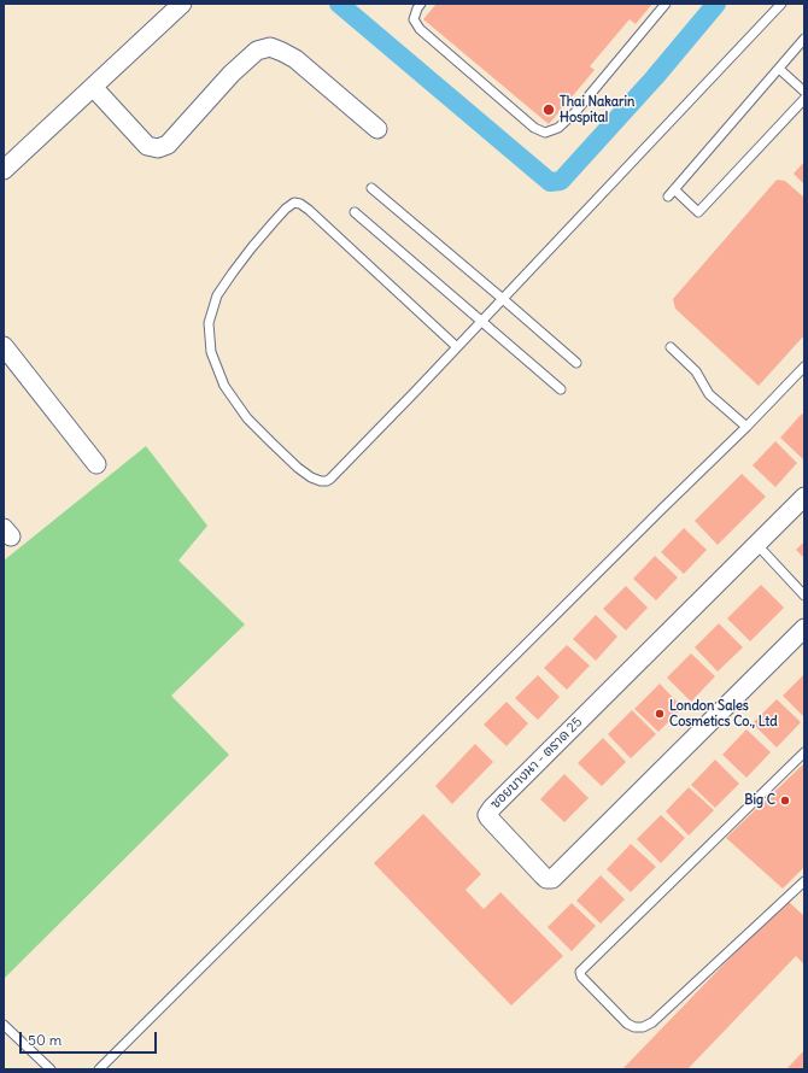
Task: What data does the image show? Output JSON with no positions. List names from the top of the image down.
{
  "streets": {
    "street": ["ซอยบางนา - ตราด 25"]
  },
  "places": ["Thai Nakarin Hospital", "London Sales Cosmetics Co., Ltd", "Big C"],
  "scale_bar": "50 m"
}
